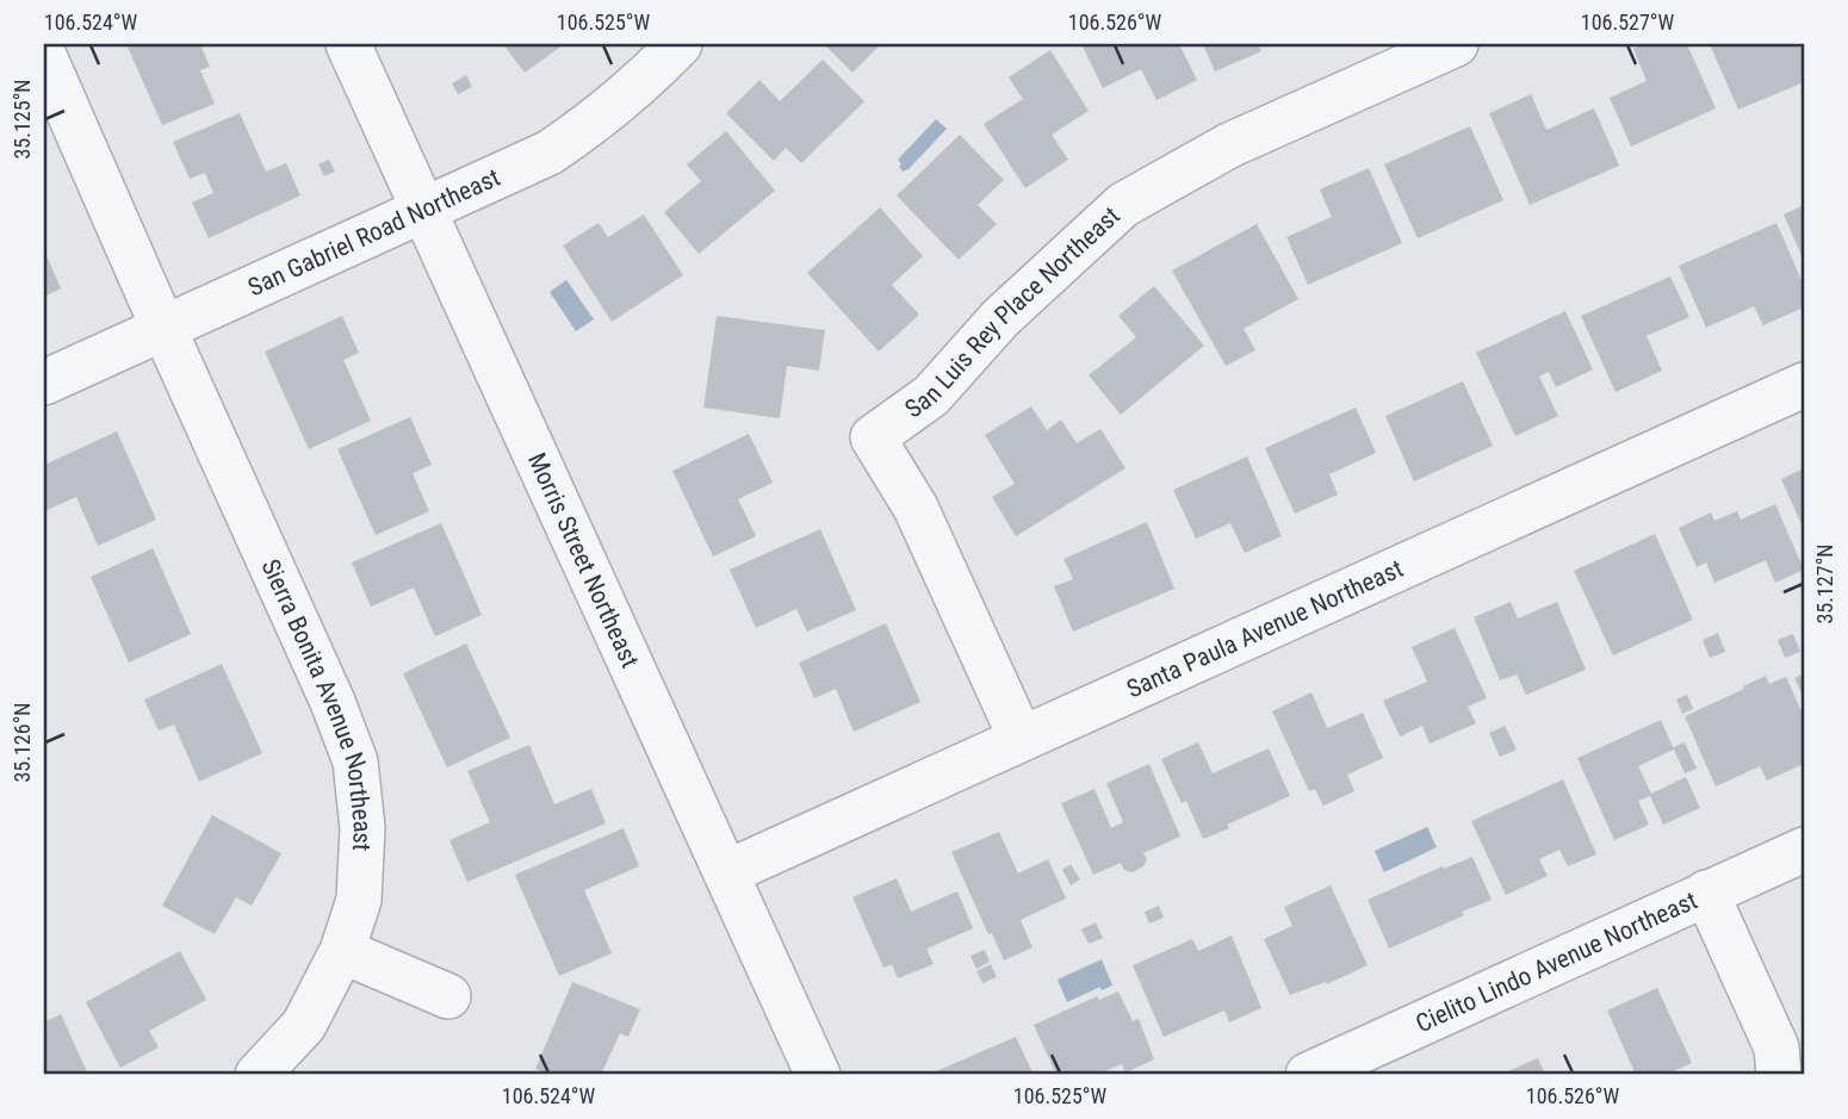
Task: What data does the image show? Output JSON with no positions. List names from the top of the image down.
{
  "streets": {
    "street": [
      "San Gabriel Road Northeast",
      "San Luis Rey Place Northeast",
      "Morris Street Northeast",
      "Santa Paula Avenue Northeast",
      "Sierra Bonita Avenue Northeast",
      "Cielito Lindo Avenue Northeast"
    ]
  },
  "crossings": [
    ["San Gabriel Road Northeast", "Morris Street Northeast"],
    ["San Gabriel Road Northeast", "Sierra Bonita Avenue Northeast"],
    ["San Luis Rey Place Northeast", "Santa Paula Avenue Northeast"],
    ["Morris Street Northeast", "Santa Paula Avenue Northeast"]
  ],
  "coordinates": [
    "106.524°W",
    "106.525°W",
    "106.526°W",
    "106.527°W",
    "35.125°N",
    "35.127°N",
    "35.126°N"
  ]
}
